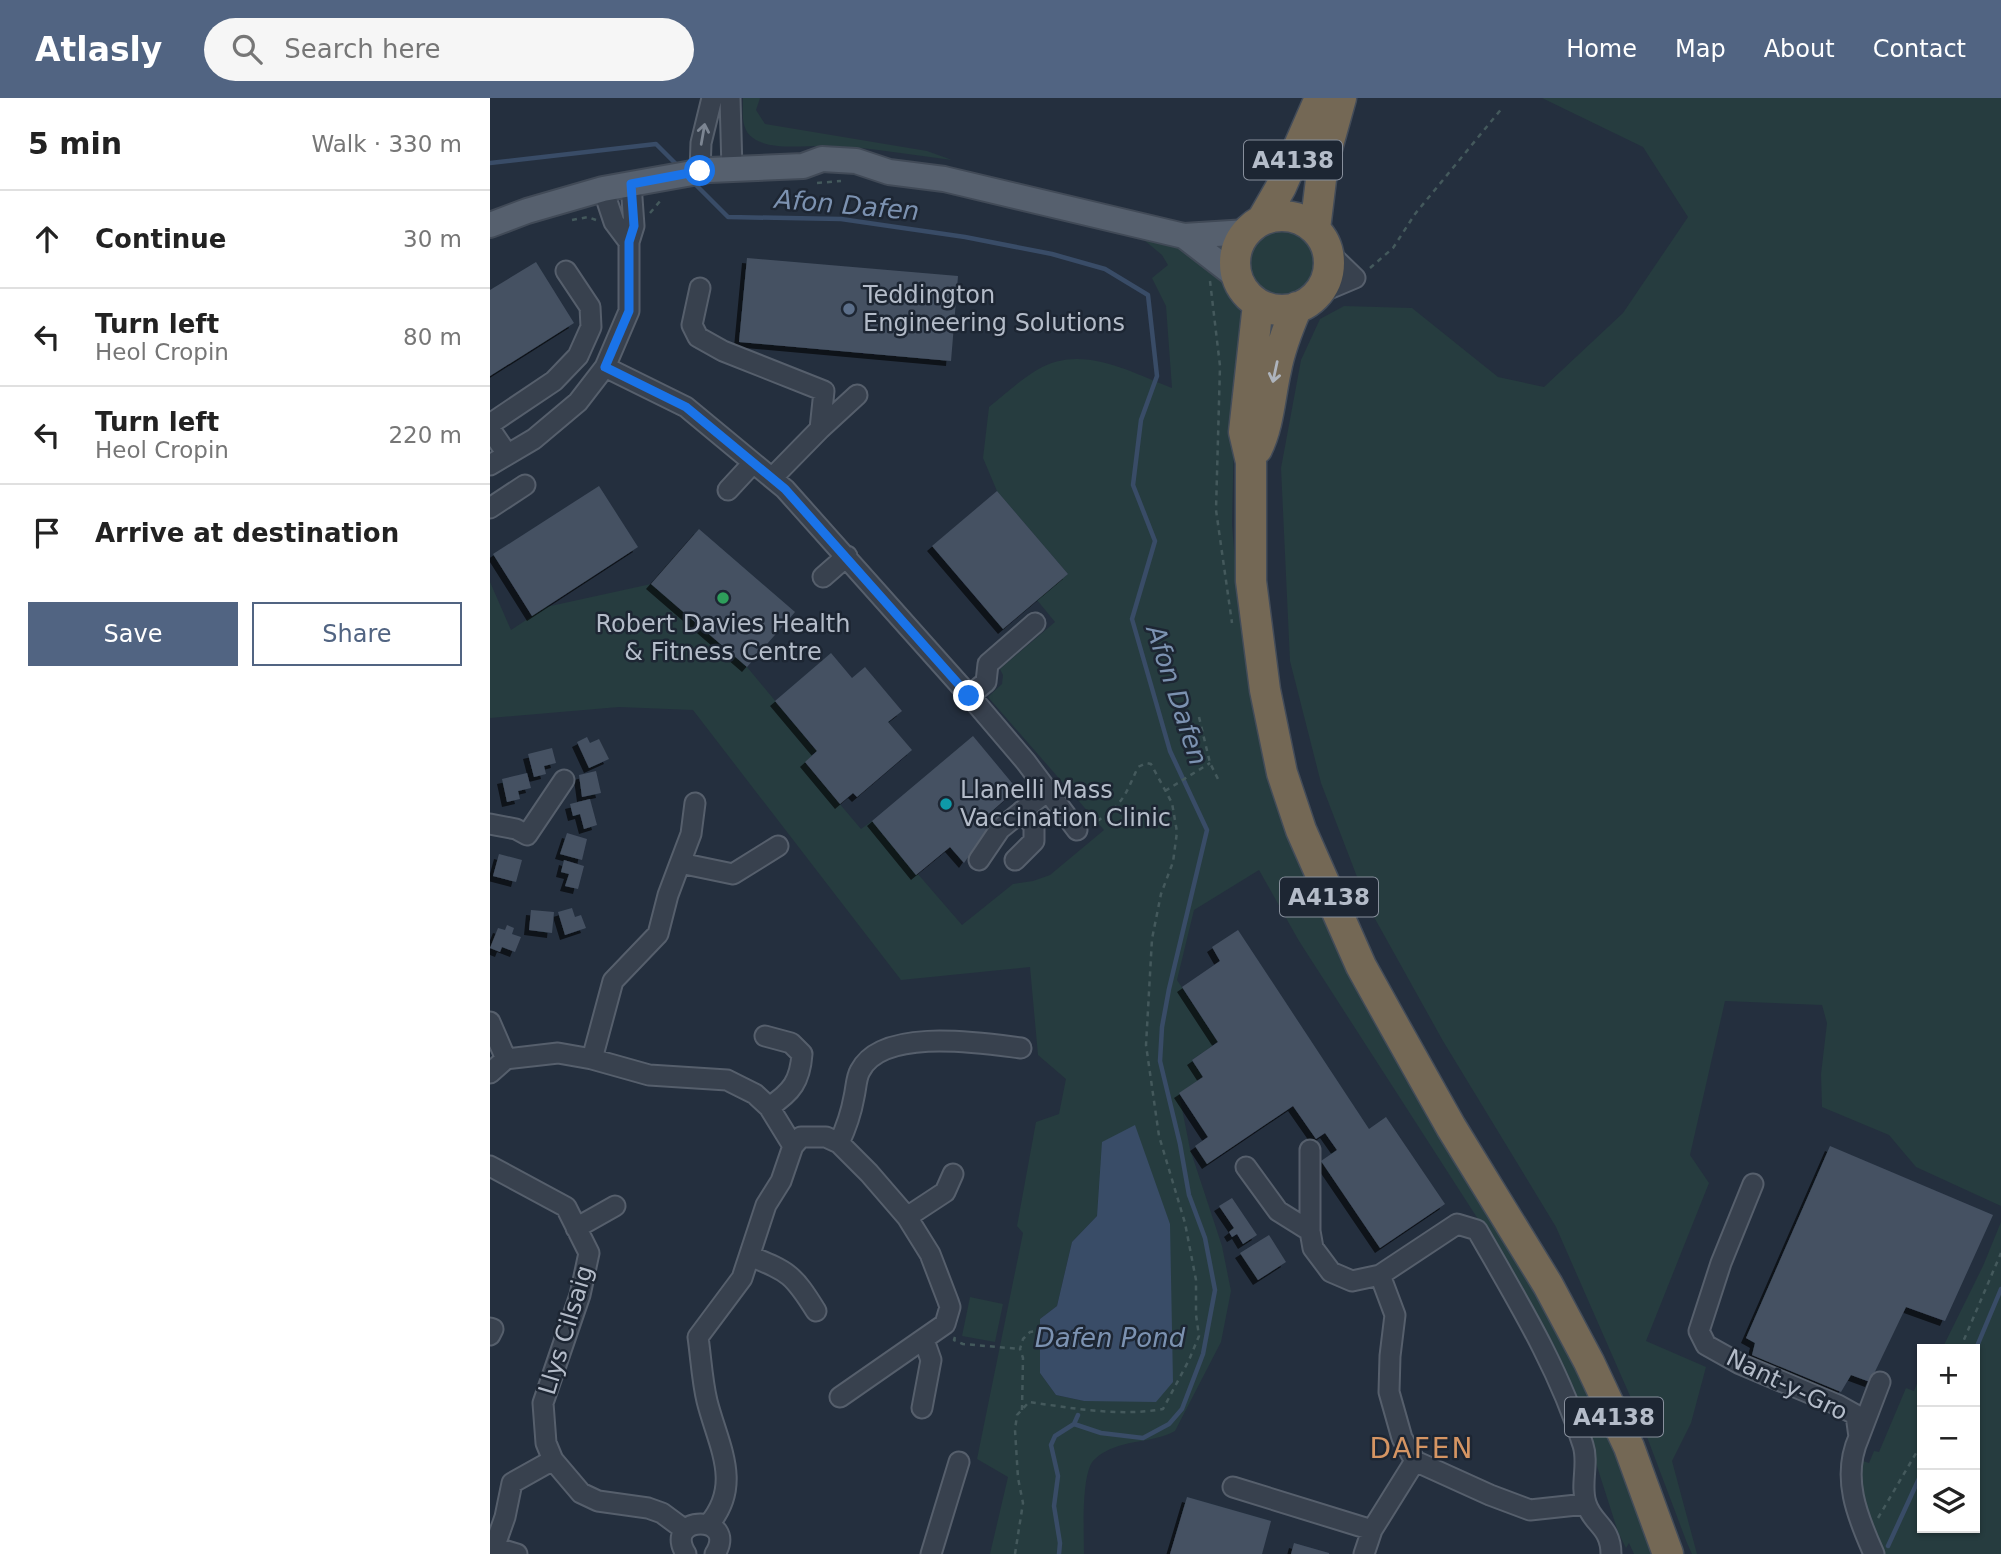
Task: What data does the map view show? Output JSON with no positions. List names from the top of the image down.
{
  "streets": {
    "highway": ["A4138"],
    "street": ["Llys Cilsaig", "Nant-y-Gro"]
  },
  "districts": ["DAFEN"],
  "water": ["Afon Dafen", "Dafen Pond"],
  "places": ["Teddington Engineering Solutions", "Robert Davies Health & Fitness Centre", "Llanelli Mass Vaccination Clinic"],
  "page": {
    "header": "Atlasly",
    "search": "Search here",
    "nav": [
      "Home",
      "Map",
      "About",
      "Contact"
    ],
    "heading": ["5 min", "Walk · 330 m"],
    "list": [
      ["Continue", "30 m"],
      ["Turn left", "Heol Cropin", "80 m"],
      ["Turn left", "Heol Cropin", "220 m"],
      "Arrive at destination"
    ],
    "buttons": ["Save", "Share"],
    "map_buttons": ["+", "−"]
  }
}
